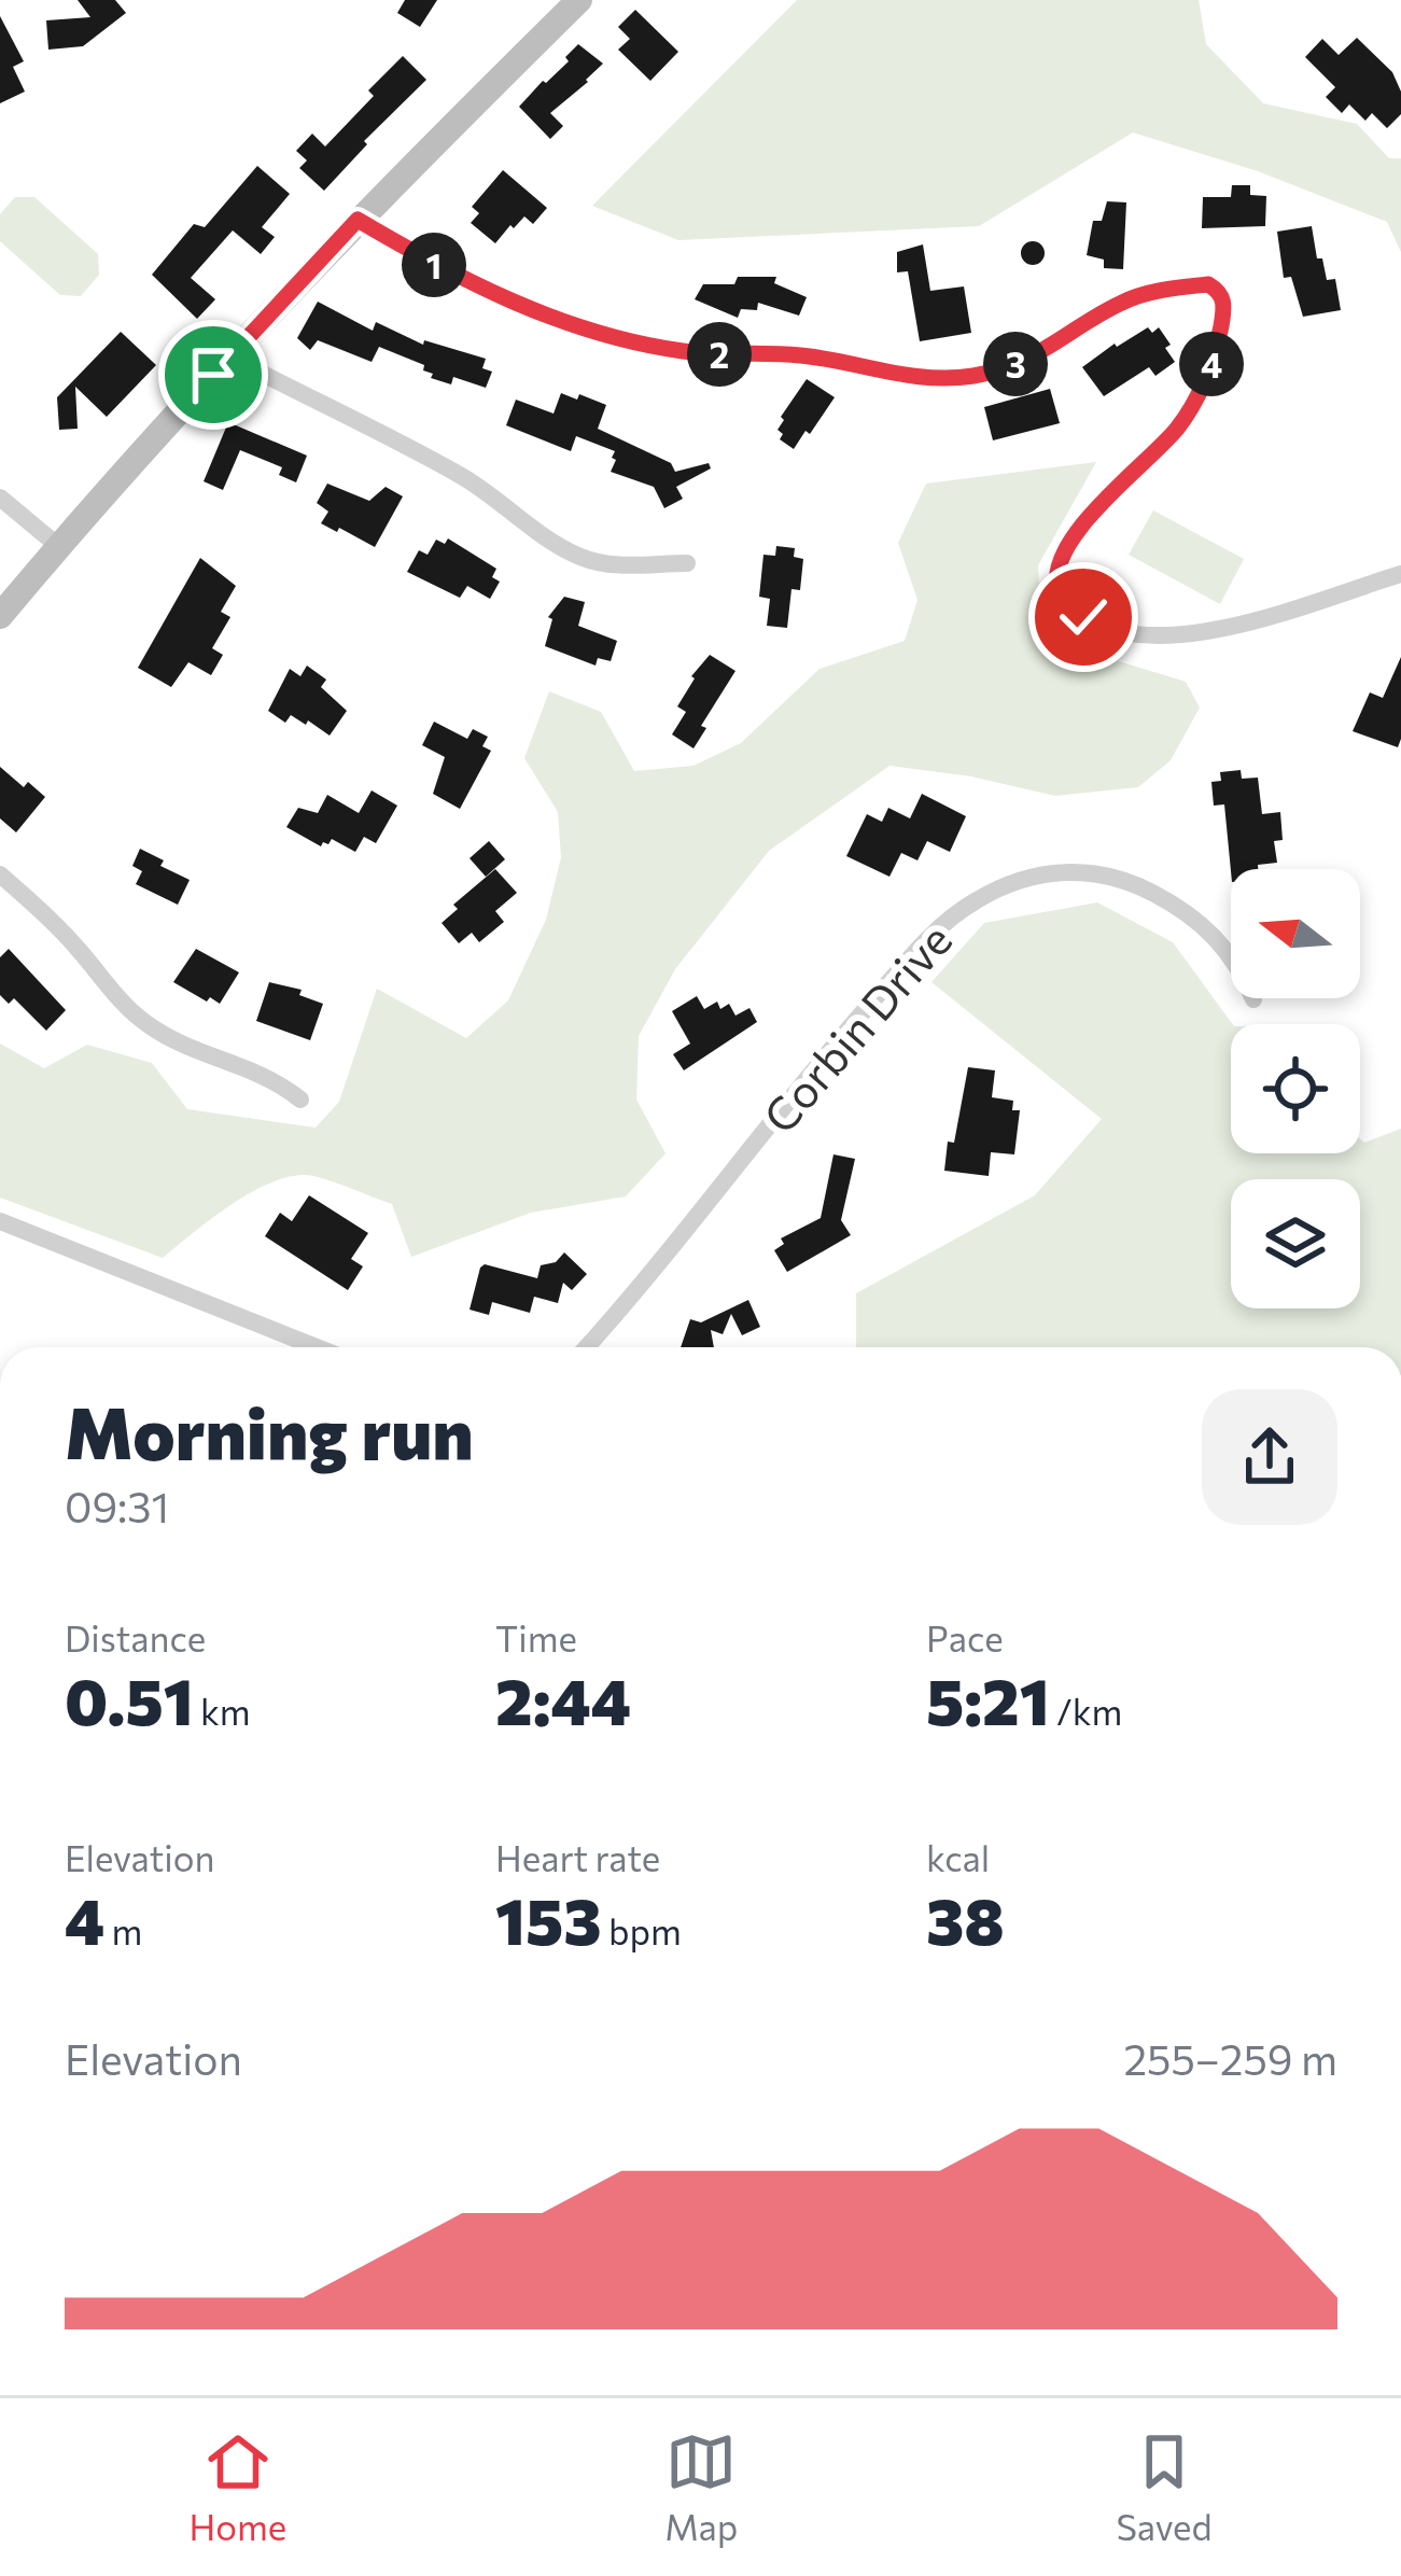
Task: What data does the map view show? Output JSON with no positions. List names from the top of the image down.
{
  "streets": {
    "street": ["Corbin Drive"]
  },
  "north": "left",
  "page": {
    "pins": [
      "1",
      "2",
      "3",
      "4"
    ],
    "heading": ["Morning run", "09:31"],
    "stats": [
      ["Distance", "0.51 km"],
      ["Time", "2:44"],
      ["Pace", "5:21 /km"],
      ["Elevation", "4 m"],
      ["Heart rate", "153 bpm"],
      ["kcal", "38"]
    ],
    "chart": ["Elevation", "255–259 m"],
    "tabs": ["Home", "Map", "Saved"]
  }
}
